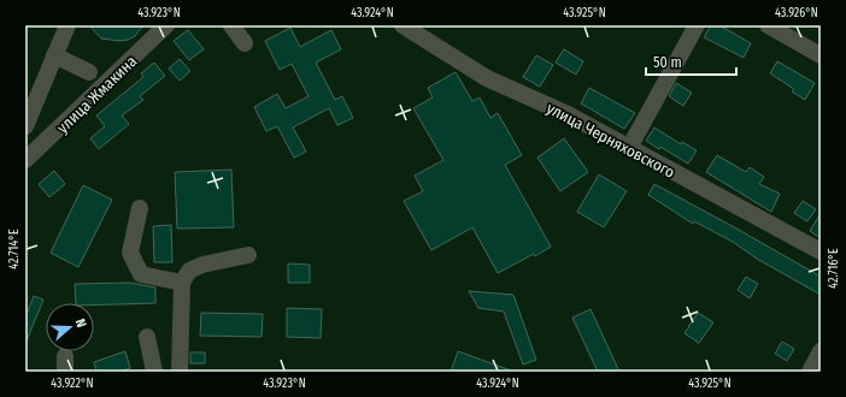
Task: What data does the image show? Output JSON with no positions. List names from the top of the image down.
{
  "streets": {
    "street": ["улица Жмакина", "улица Черняховского"]
  },
  "scale_bar": "50 m",
  "north": "right",
  "coordinates": [
    "43.923°N",
    "43.924°N",
    "43.925°N",
    "43.926°N",
    "42.714°E",
    "42.716°E",
    "43.922°N"
  ]
}
